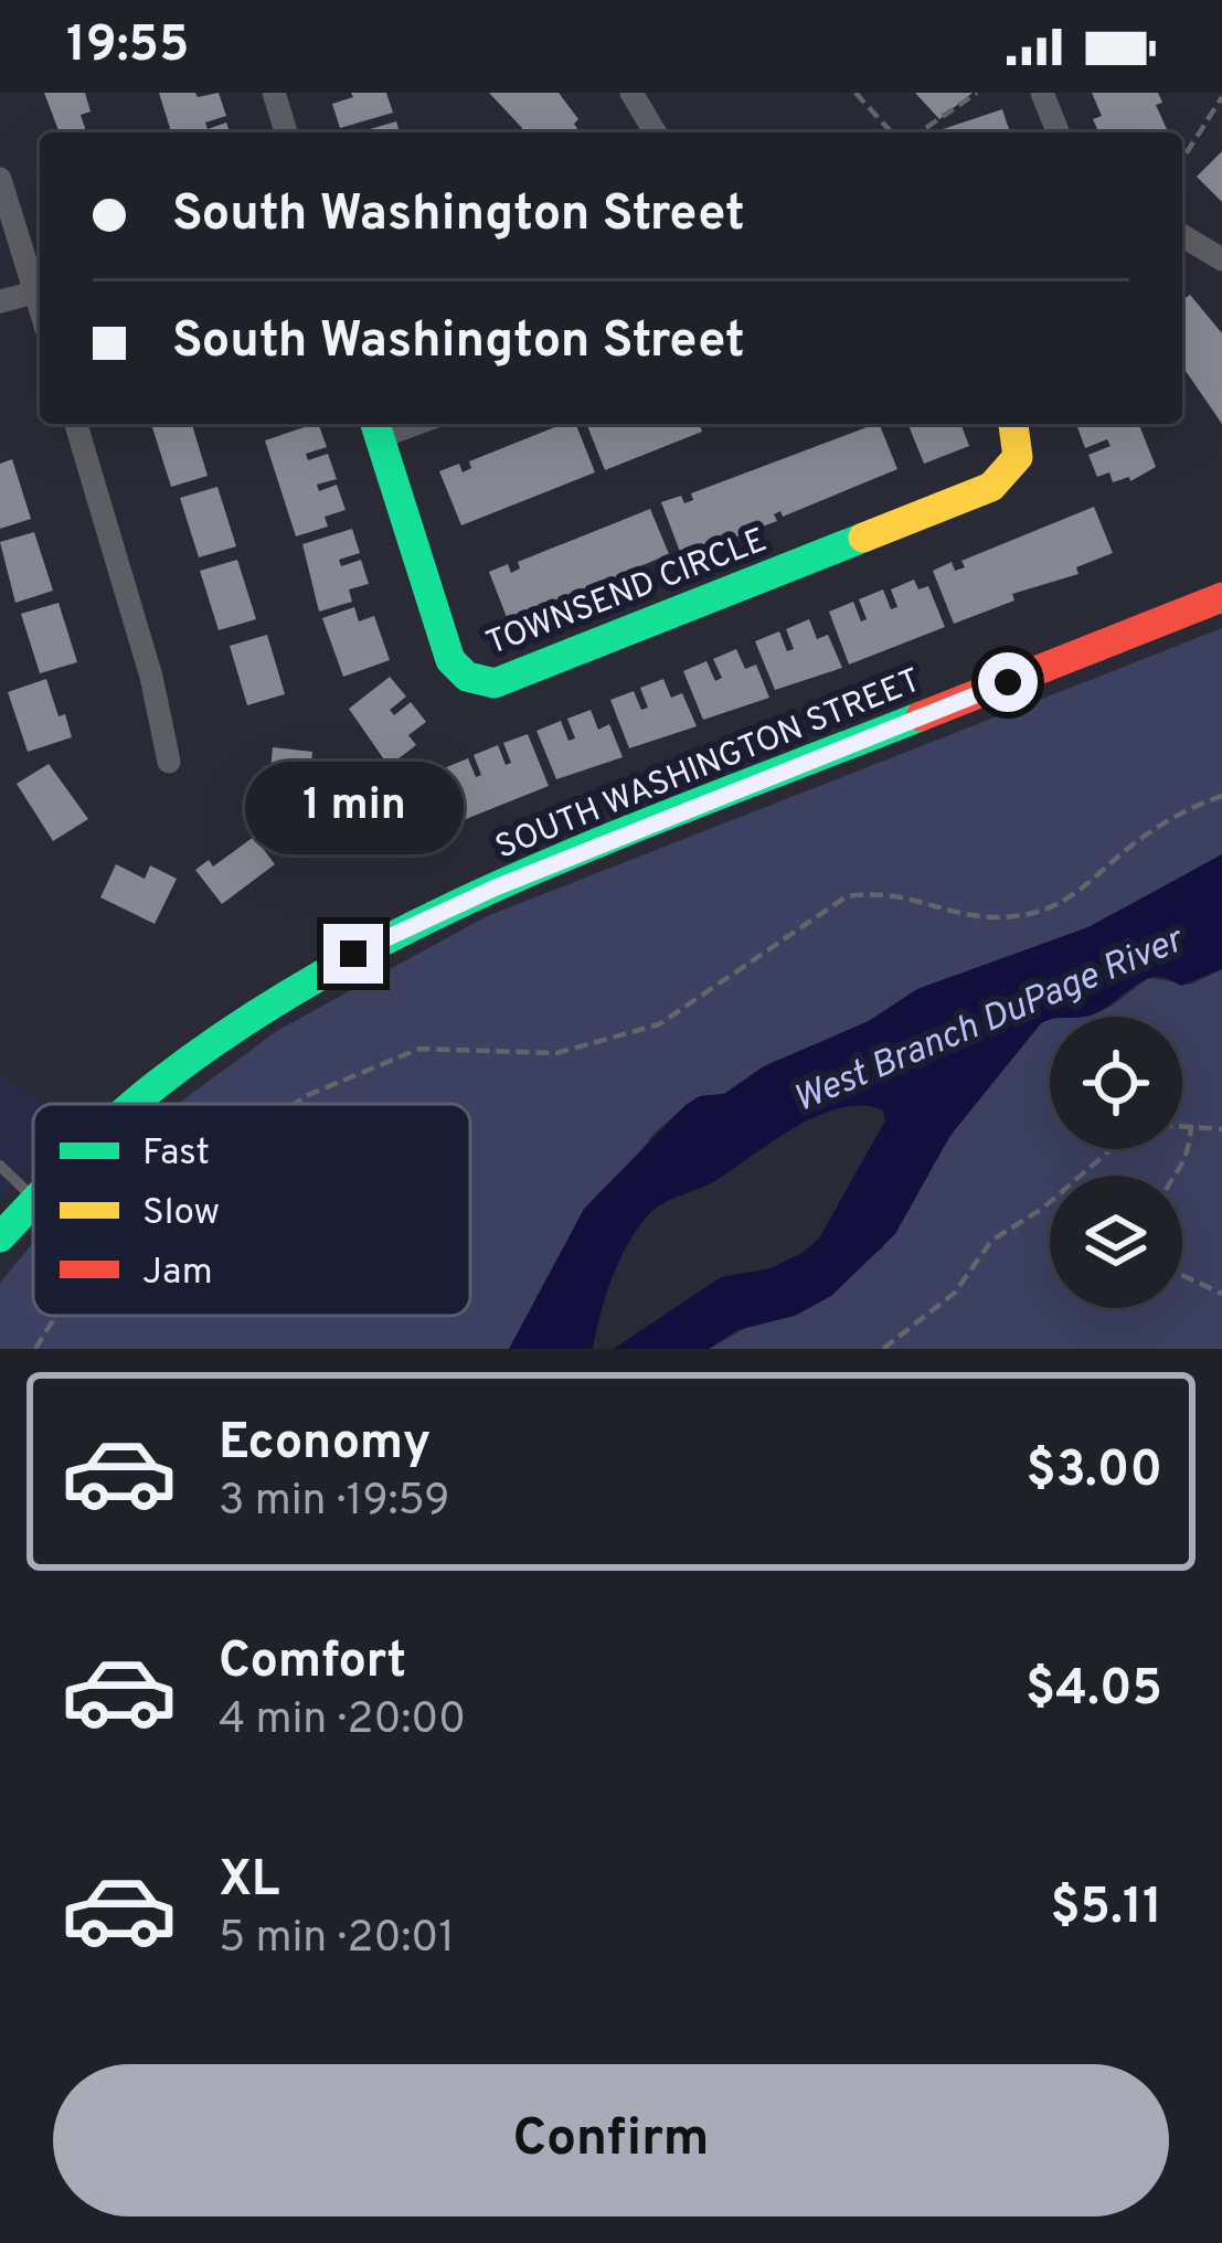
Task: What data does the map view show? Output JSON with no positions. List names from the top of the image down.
{
  "streets": {
    "main road": ["TOWNSEND CIRCLE", "SOUTH WASHINGTON STREET"]
  },
  "water": ["West Branch DuPage River"],
  "legend": ["Fast", "Slow", "Jam"],
  "page": {
    "status": "19:55",
    "banner": ["South Washington Street", "South Washington Street"],
    "bubble": "1 min",
    "list": [
      {
        "name": "Economy",
        "note": "3 min · 19:59",
        "value": "$3.00"
      },
      {
        "name": "Comfort",
        "note": "4 min · 20:00",
        "value": "$4.05"
      },
      {
        "name": "XL",
        "note": "5 min · 20:01",
        "value": "$5.11"
      }
    ],
    "buttons": "Confirm"
  }
}
